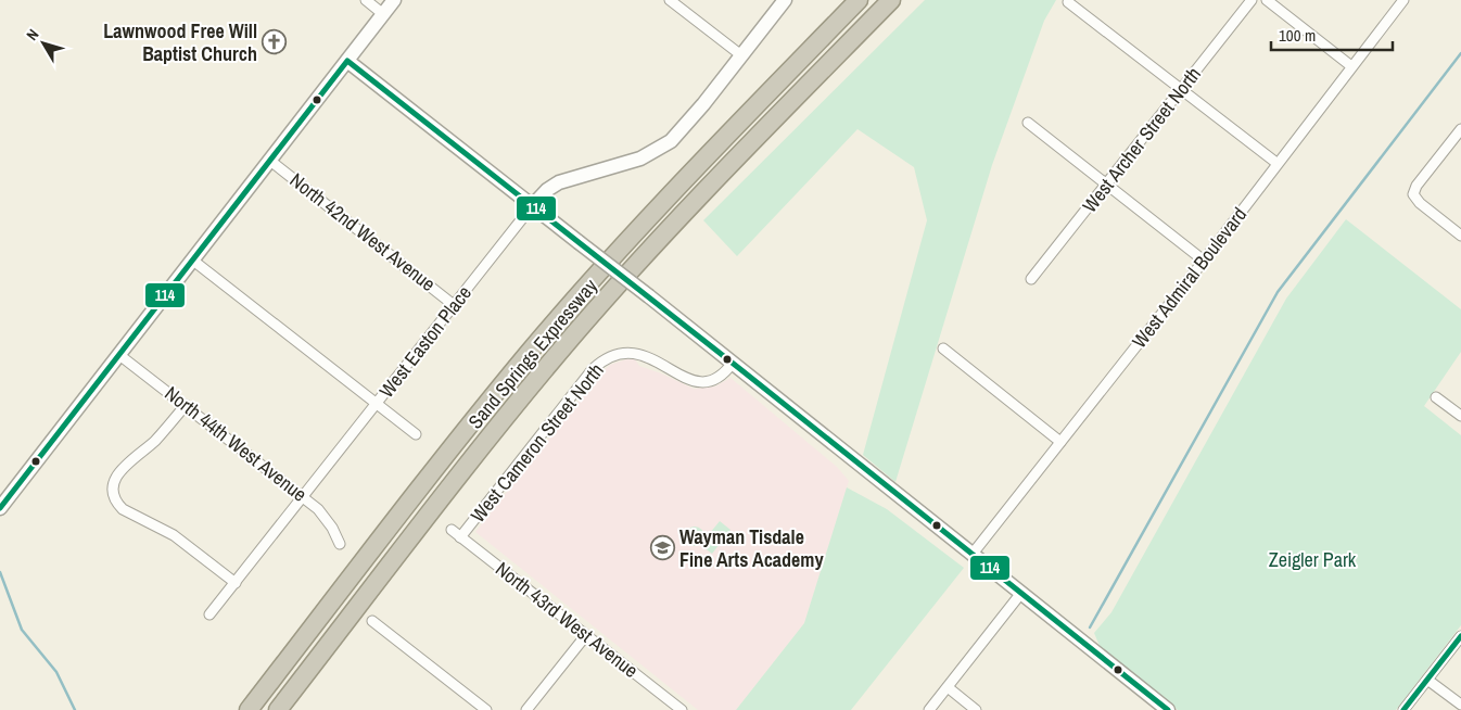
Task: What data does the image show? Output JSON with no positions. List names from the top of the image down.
{
  "streets": {
    "highway": ["Sand Springs Expressway"],
    "street": [
      "West Archer Street North",
      "North 42nd West Avenue",
      "West Admiral Boulevard",
      "West Easton Place",
      "West Cameron Street North",
      "North 44th West Avenue",
      "North 43rd West Avenue"
    ]
  },
  "crossings": [
    ["North 42nd West Avenue", "West Easton Place"],
    ["West Easton Place", "North 44th West Avenue"],
    ["West Cameron Street North", "North 43rd West Avenue"]
  ],
  "parks": ["Zeigler Park"],
  "places": {
    "church": ["Lawnwood Free Will Baptist Church"],
    "school or university": ["Wayman Tisdale Fine Arts Academy"]
  },
  "lines": ["transit line 114"],
  "scale_bar": "100 m",
  "north": "top left"
}
